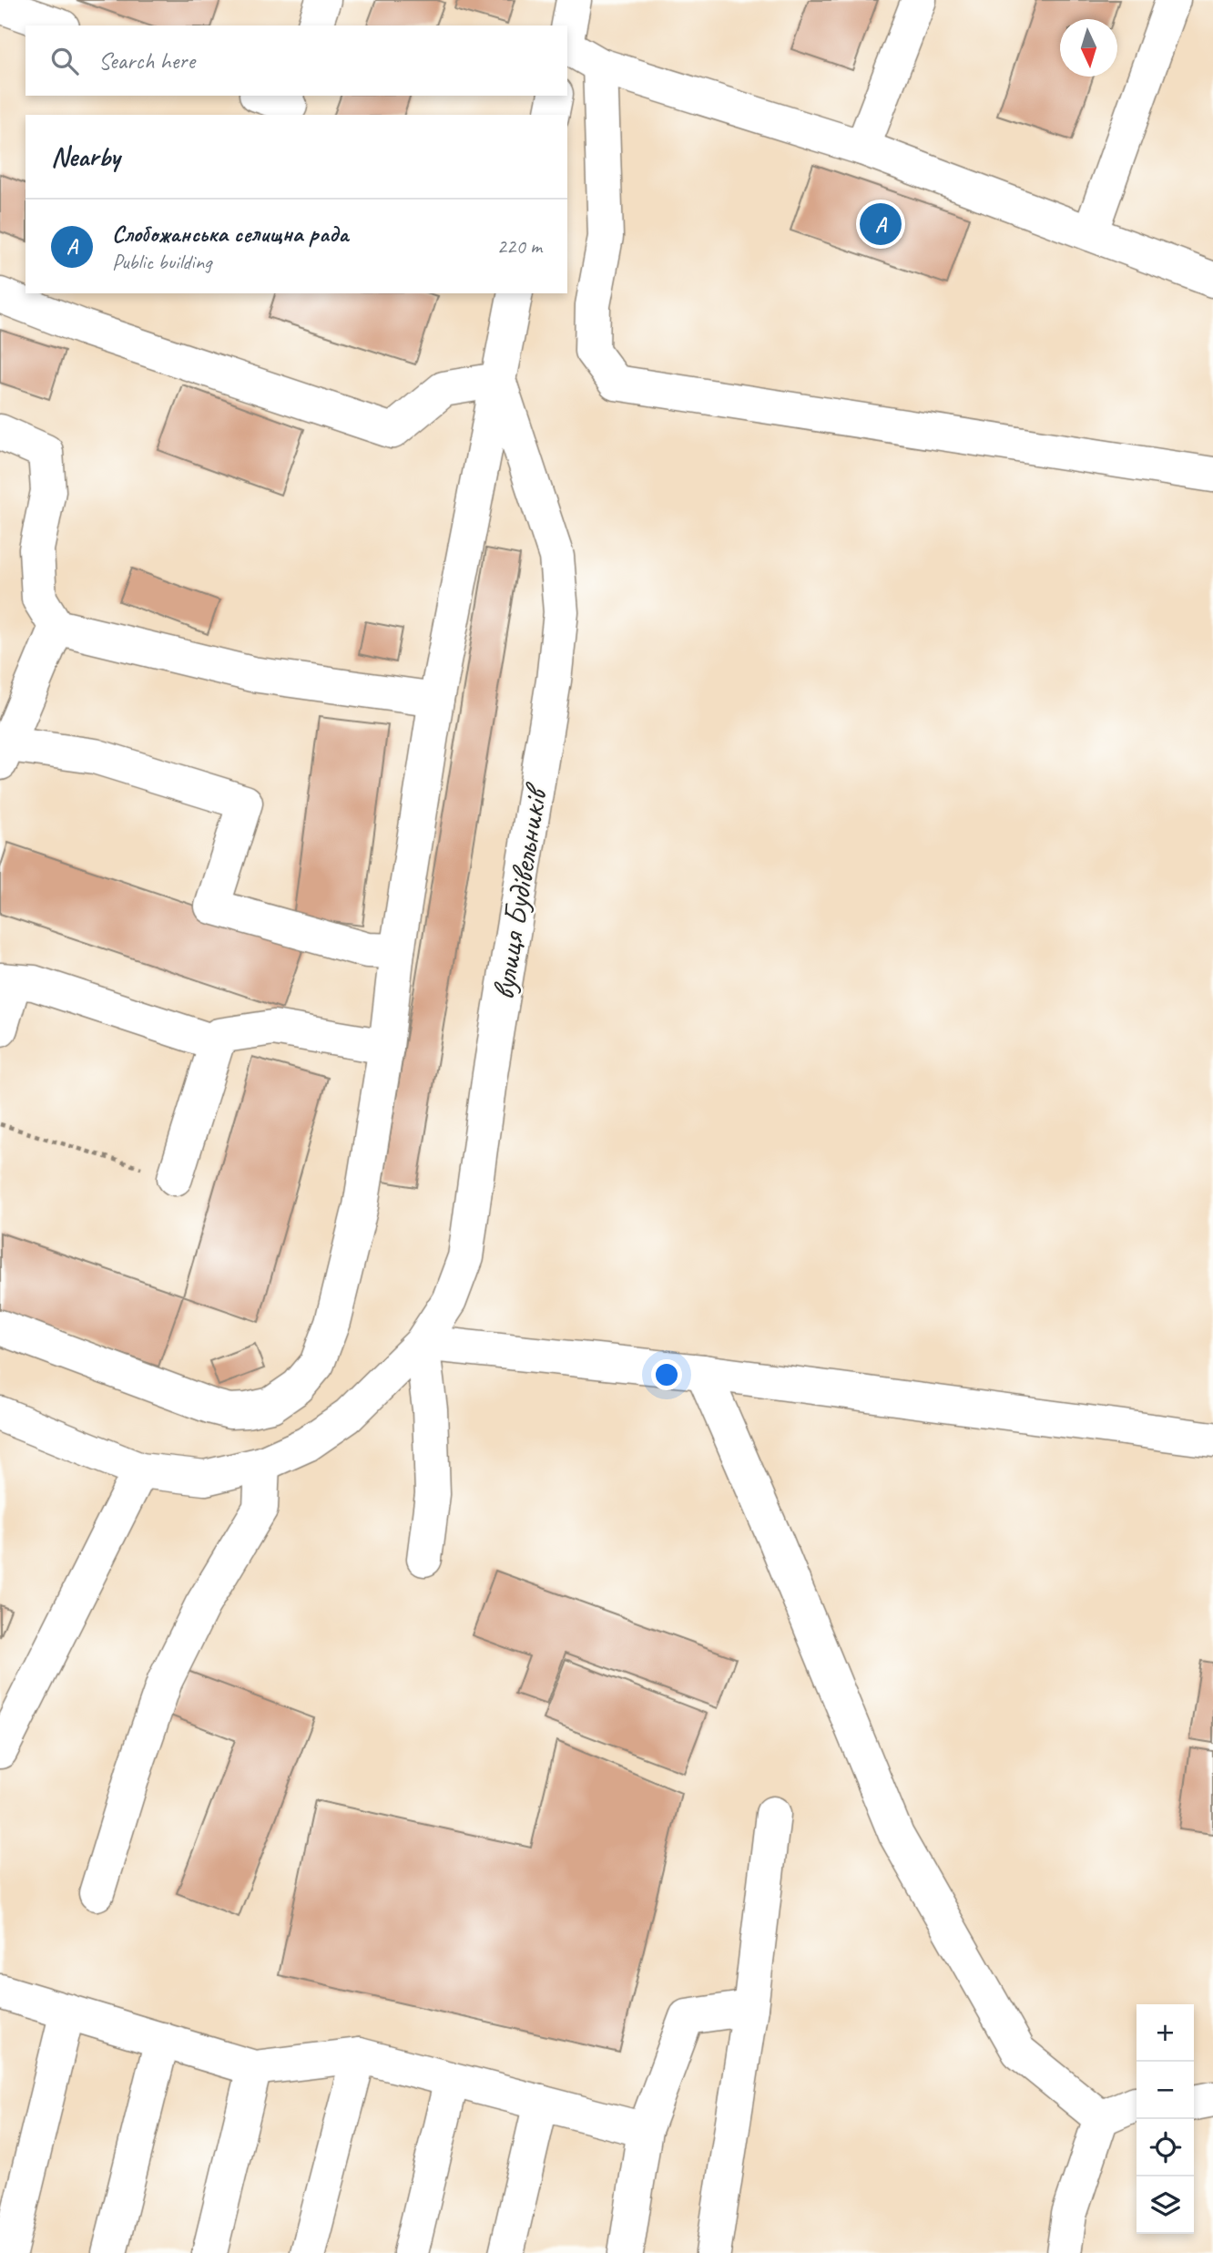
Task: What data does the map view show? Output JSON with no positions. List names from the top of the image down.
{
  "streets": {
    "street": ["вулиця Будівельників"]
  },
  "north": "bottom",
  "page": {
    "search": "Search here",
    "heading": "Nearby",
    "list": [
      {
        "mark": "A",
        "name": "Слобожанська селищна рада",
        "note": "Public building",
        "value": "220 m"
      }
    ],
    "pins": "A",
    "map_buttons": ["+", "−"]
  }
}
